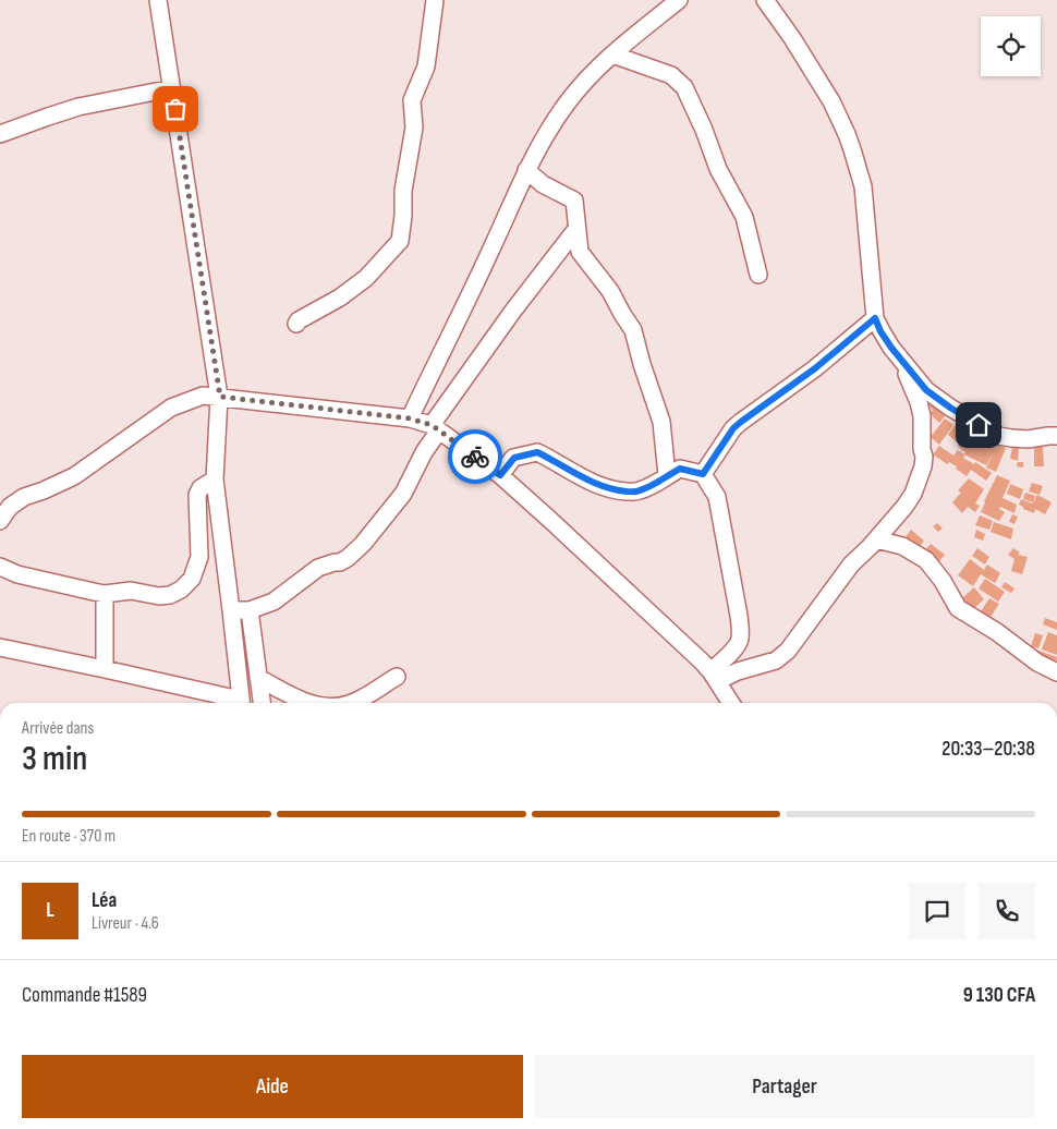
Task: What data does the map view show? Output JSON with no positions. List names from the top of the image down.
{
  "page": {
    "heading": ["3 min", "Arrivée dans", "20:33–20:38"],
    "panel": [
      "Léa",
      "Livreur · 4.6",
      "Commande #1589",
      "9 130 CFA"
    ],
    "bar": "En route · 370 m",
    "round": "L",
    "buttons": ["Aide", "Partager"]
  }
}
